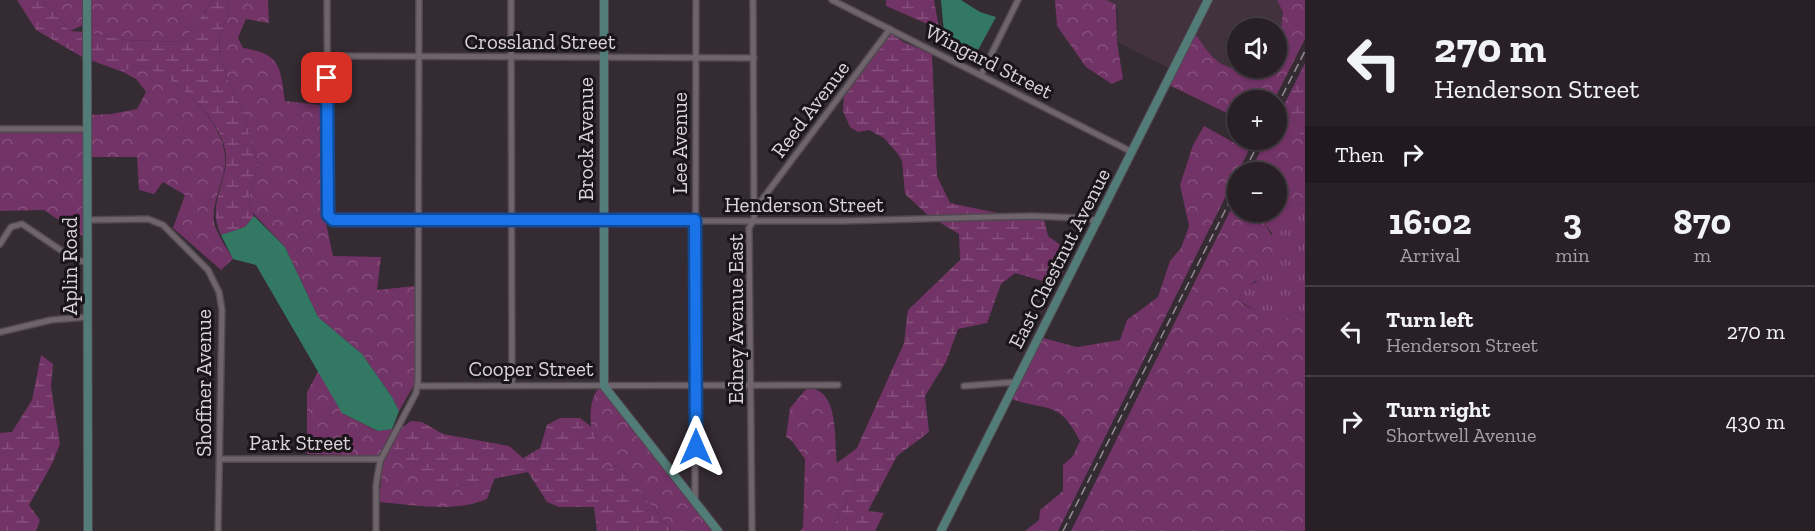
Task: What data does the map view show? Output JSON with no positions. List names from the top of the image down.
{
  "streets": {
    "street": [
      "Crossland Street",
      "Wingard Street",
      "Reed Avenue",
      "Brock Avenue",
      "Lee Avenue",
      "Henderson Street",
      "East Chestnut Avenue",
      "Aplin Road",
      "Edney Avenue East",
      "Cooper Street",
      "Shoffner Avenue",
      "Park Street"
    ]
  },
  "crossings": [
    ["Crossland Street", "Brock Avenue"],
    ["Crossland Street", "Lee Avenue"],
    ["Crossland Street", "Henderson Street"],
    ["Crossland Street", "Edney Avenue East"],
    ["Wingard Street", "Reed Avenue"],
    ["Wingard Street", "East Chestnut Avenue"],
    ["Reed Avenue", "Edney Avenue East"],
    ["Brock Avenue", "Henderson Street"],
    ["Brock Avenue", "Cooper Street"],
    ["Lee Avenue", "Henderson Street"],
    ["Lee Avenue", "Cooper Street"],
    ["Henderson Street", "East Chestnut Avenue"],
    ["Henderson Street", "Edney Avenue East"],
    ["Aplin Road", "Shoffner Avenue"],
    ["Shoffner Avenue", "Park Street"]
  ],
  "page": {
    "turn": ["270 m", "Henderson Street"],
    "map_buttons": ["+", "−"],
    "then": "Then",
    "eta": [
      "16:02",
      "Arrival",
      "3",
      "min",
      "870",
      "m"
    ],
    "list": [
      {
        "name": "Turn left",
        "note": "Henderson Street",
        "value": "270 m"
      },
      {
        "name": "Turn right",
        "note": "Shortwell Avenue",
        "value": "430 m"
      }
    ]
  }
}
